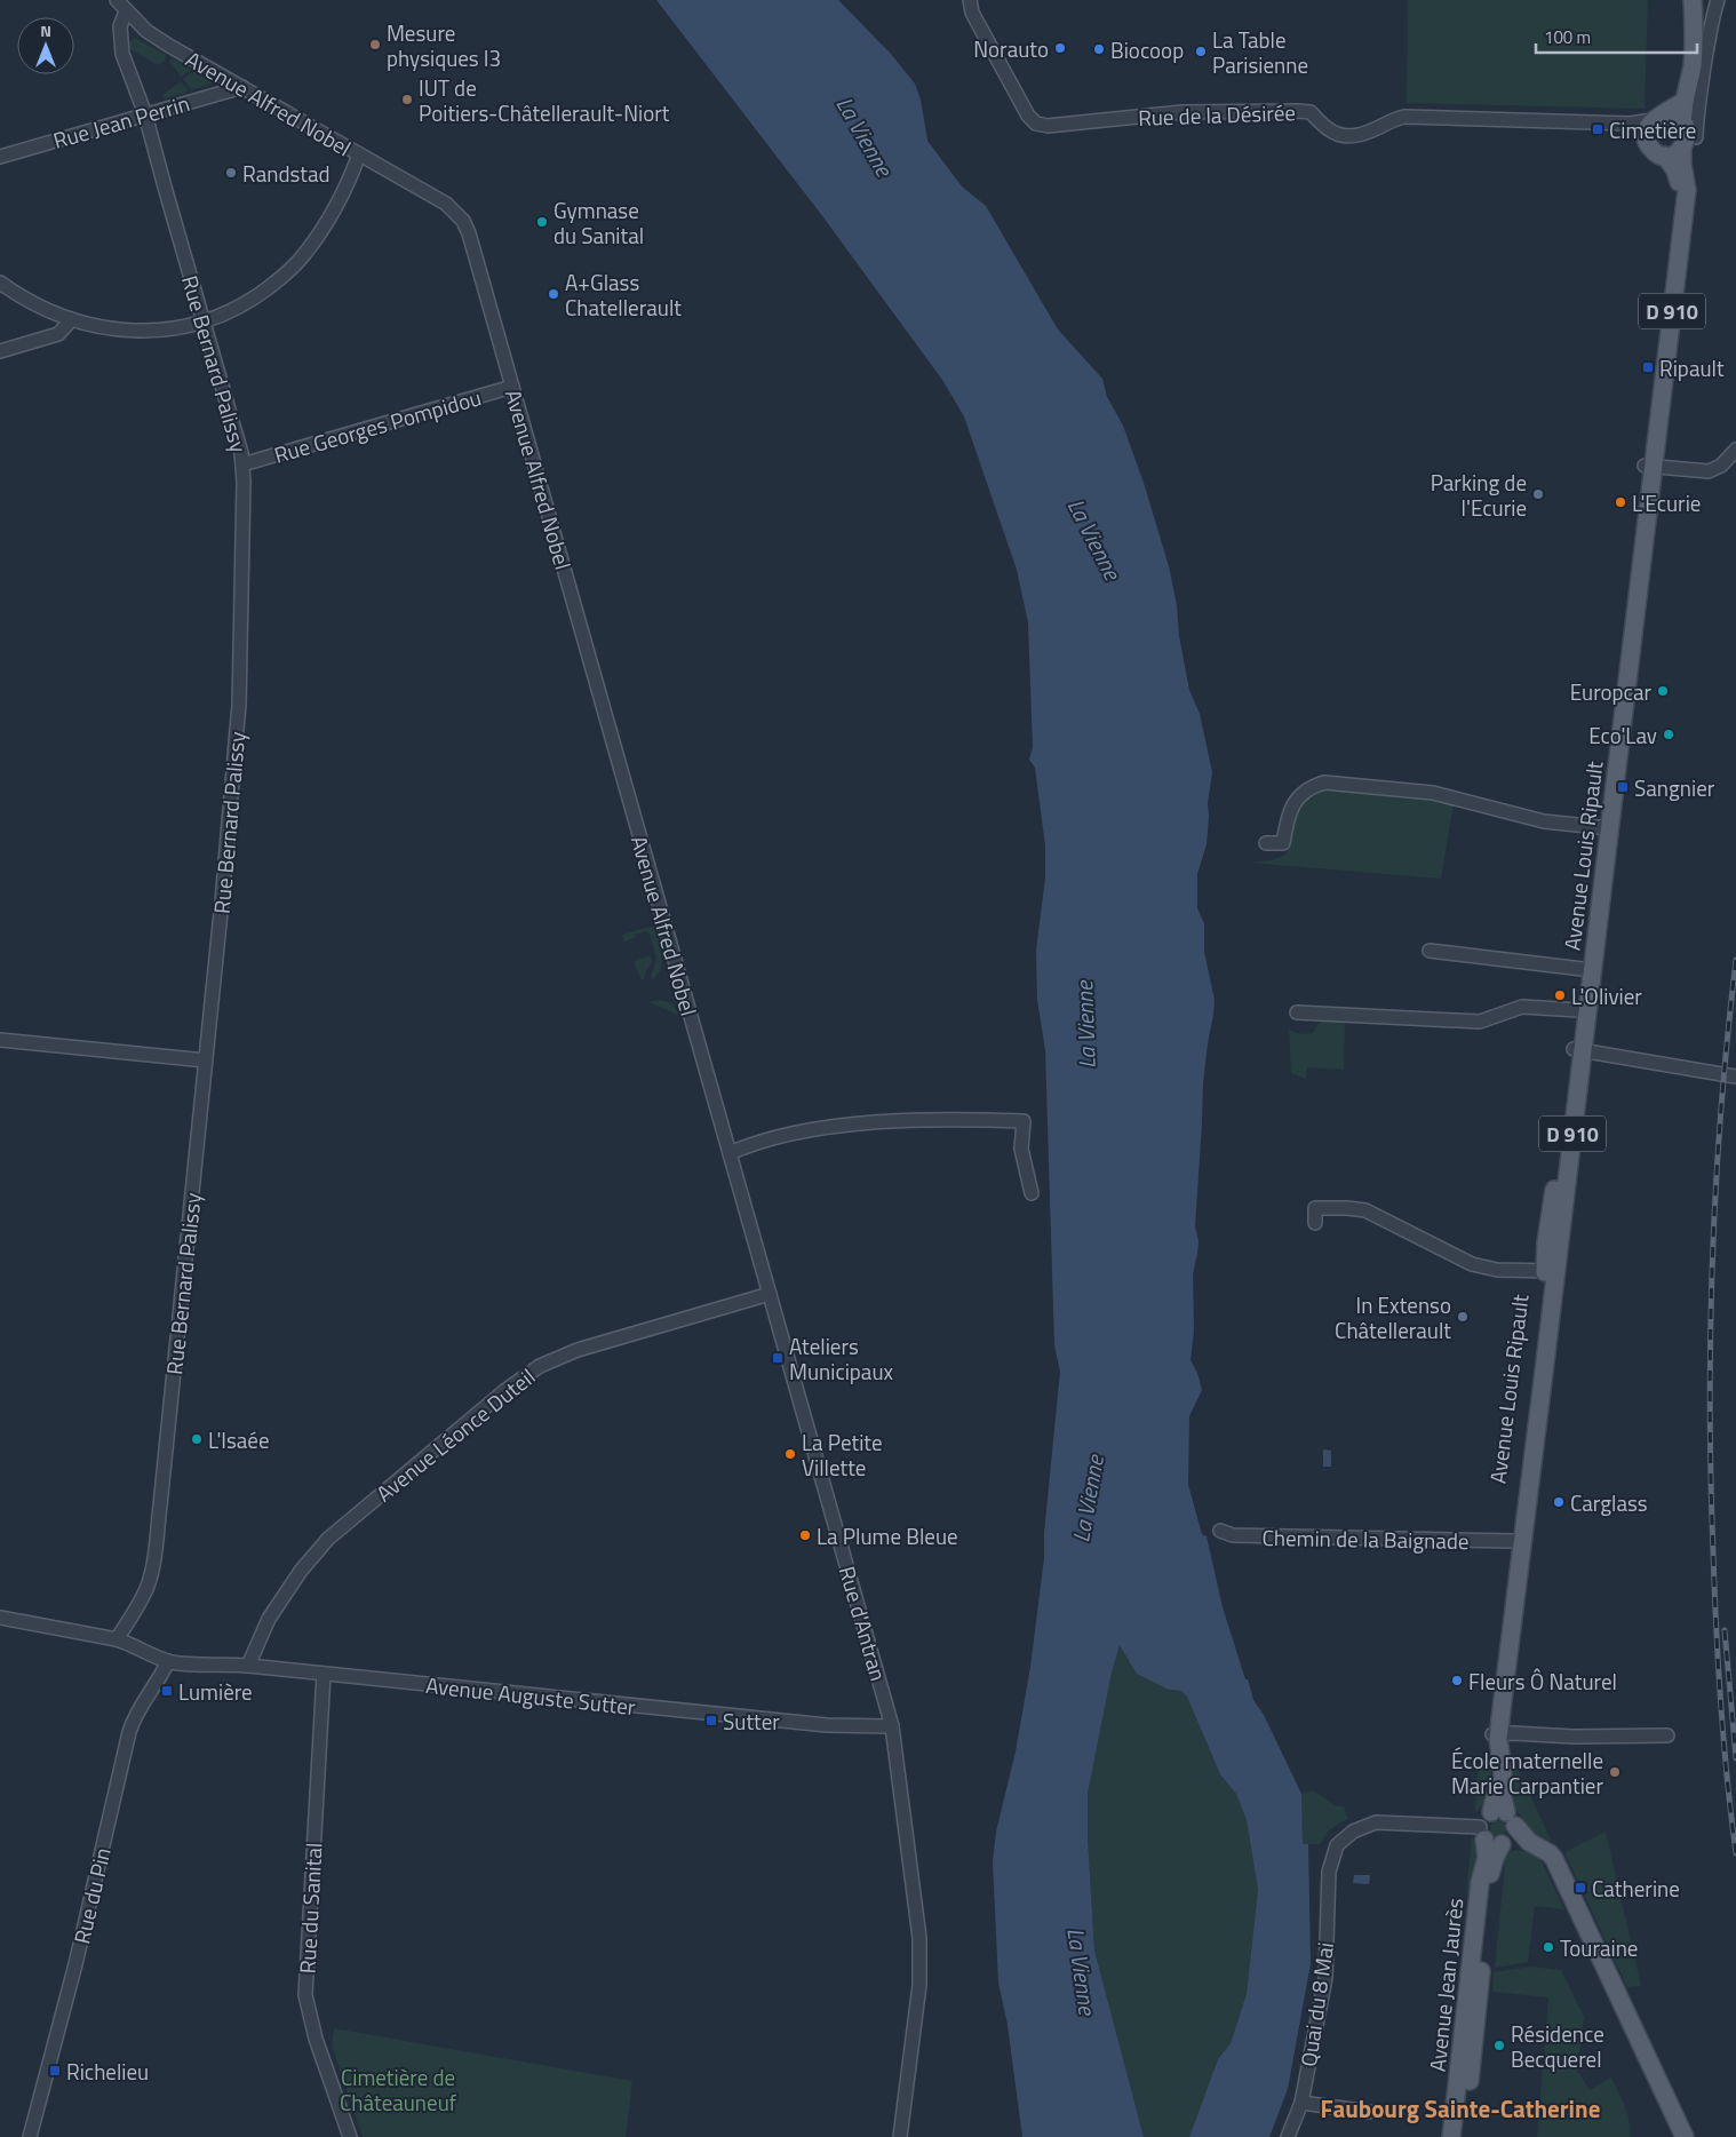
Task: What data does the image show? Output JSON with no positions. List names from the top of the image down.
{
  "streets": {
    "main road": ["D 910", "Avenue Louis Ripault", "Avenue Jean Jaurès"],
    "street": [
      "Avenue Alfred Nobel",
      "Rue de la Désirée",
      "Rue Jean Perrin",
      "Rue Bernard Palissy",
      "Rue Georges Pompidou",
      "Avenue Léonce Duteil",
      "Chemin de la Baignade",
      "Rue d'Antran",
      "Avenue Auguste Sutter",
      "Rue du Pin",
      "Rue du Sanital",
      "Quai du 8 Mai"
    ]
  },
  "crossings": [
    ["Avenue Alfred Nobel", "Rue Jean Perrin"],
    ["Avenue Alfred Nobel", "Rue Bernard Palissy"],
    ["Avenue Alfred Nobel", "Rue Georges Pompidou"],
    ["Avenue Alfred Nobel", "Rue d'Antran"],
    ["Rue de la Désirée", "D 910"],
    ["Rue Jean Perrin", "Rue Bernard Palissy"],
    ["D 910", "Avenue Louis Ripault"],
    ["Rue Bernard Palissy", "Rue Georges Pompidou"],
    ["Avenue Louis Ripault", "Chemin de la Baignade"],
    ["Avenue Louis Ripault", "Avenue Jean Jaurès"],
    ["Avenue Léonce Duteil", "Rue d'Antran"],
    ["Avenue Léonce Duteil", "Avenue Auguste Sutter"],
    ["Rue d'Antran", "Avenue Auguste Sutter"],
    ["Avenue Auguste Sutter", "Rue du Pin"],
    ["Avenue Auguste Sutter", "Rue du Sanital"],
    ["Avenue Jean Jaurès", "Quai du 8 Mai"]
  ],
  "districts": ["Faubourg Sainte-Catherine"],
  "water": ["La Vienne"],
  "parks": ["Cimetière de Châteauneuf"],
  "places": {
    "other": [
      "Mesure physiques I3",
      "Norauto",
      "Biocoop",
      "La Table Parisienne",
      "IUT de Poitiers-Châtellerault-Niort",
      "Randstad",
      "Gymnase du Sanital",
      "A+Glass Chatellerault",
      "Parking de l'Ecurie",
      "L'Ecurie",
      "Europcar",
      "Eco'Lav",
      "L'Olivier",
      "In Extenso Châtellerault",
      "L'Isaée",
      "La Petite Villette",
      "Carglass",
      "La Plume Bleue",
      "Fleurs Ô Naturel",
      "École maternelle Marie Carpantier",
      "Touraine",
      "Résidence Becquerel"
    ],
    "transit": [
      "Cimetière",
      "Ripault",
      "Sangnier",
      "Ateliers Municipaux",
      "Lumière",
      "Sutter",
      "Catherine",
      "Richelieu"
    ]
  },
  "scale_bar": "100 m",
  "north": "top"
}
